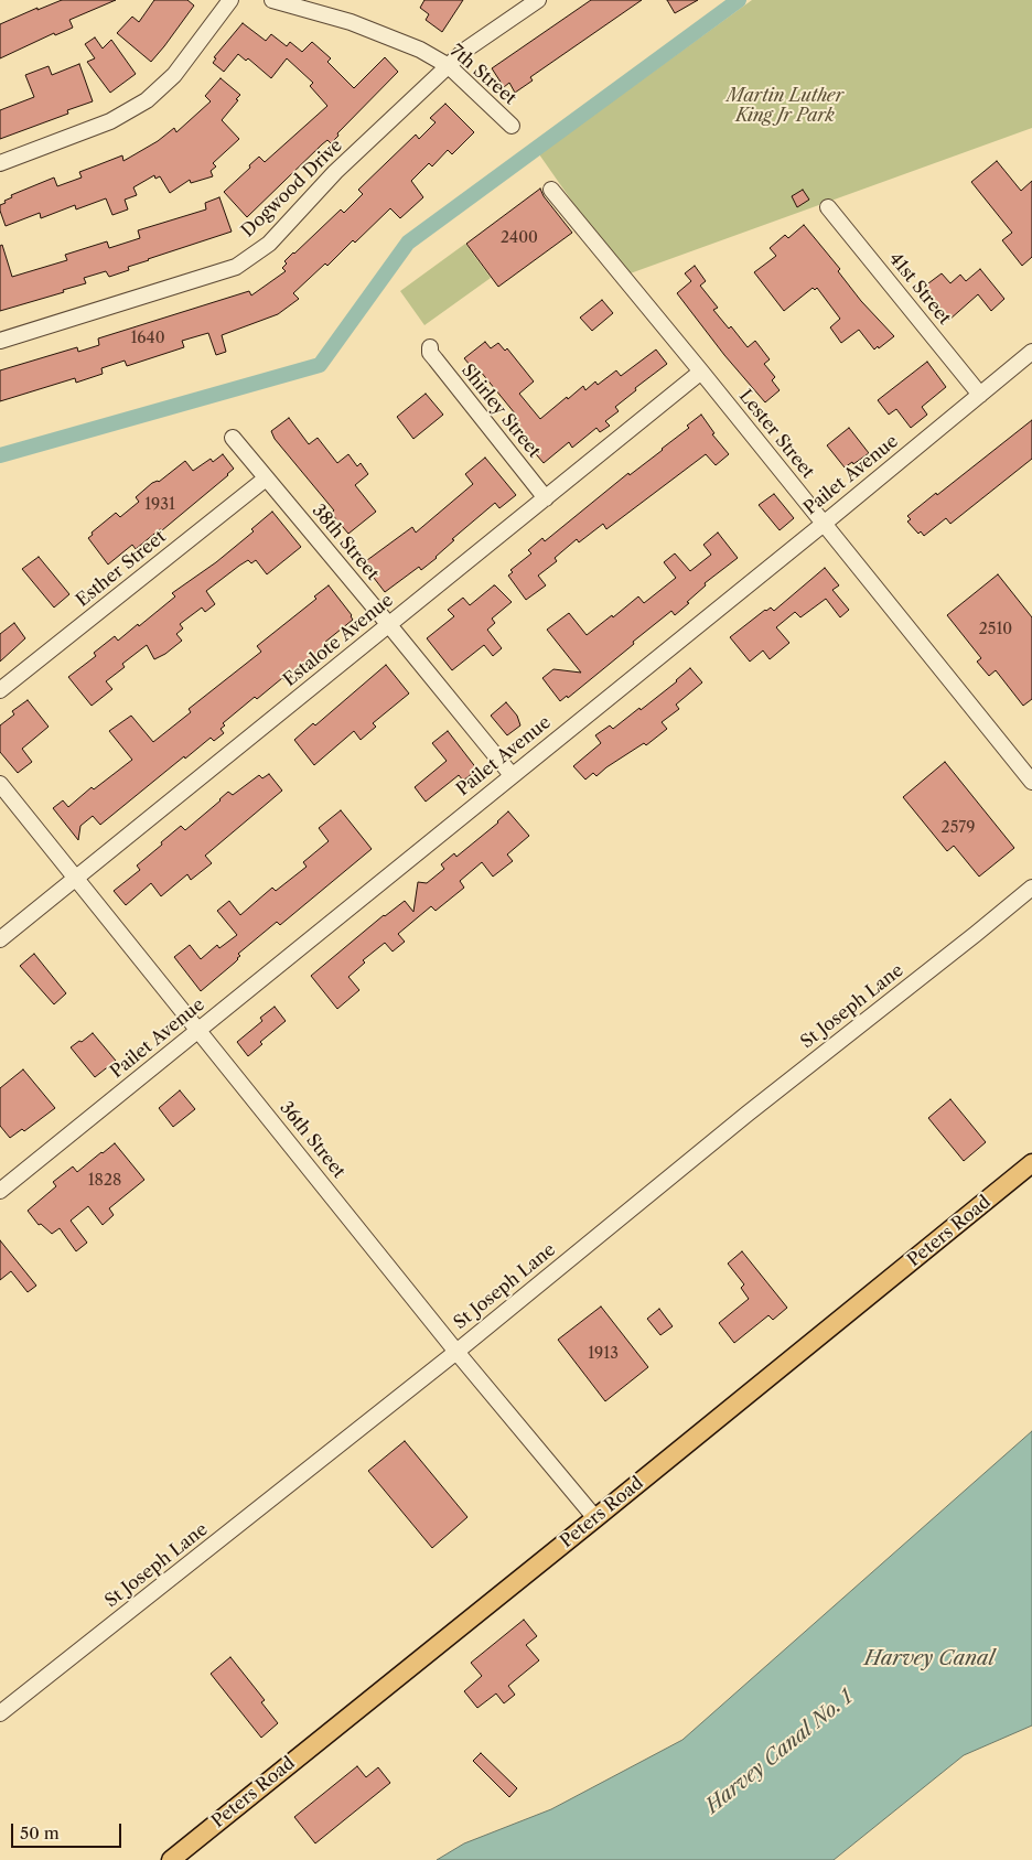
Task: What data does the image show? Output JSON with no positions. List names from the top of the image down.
{
  "streets": {
    "main road": ["Peters Road"],
    "street": [
      "7th Street",
      "Dogwood Drive",
      "41st Street",
      "Shirley Street",
      "Lester Street",
      "Pailet Avenue",
      "38th Street",
      "Esther Street",
      "Estalote Avenue",
      "St Joseph Lane",
      "36th Street"
    ]
  },
  "crossings": [
    ["7th Street", "Dogwood Drive"],
    ["41st Street", "Pailet Avenue"],
    ["Shirley Street", "Estalote Avenue"],
    ["Lester Street", "Pailet Avenue"],
    ["Lester Street", "Estalote Avenue"],
    ["Pailet Avenue", "38th Street"],
    ["Pailet Avenue", "36th Street"],
    ["38th Street", "Esther Street"],
    ["38th Street", "Estalote Avenue"],
    ["Estalote Avenue", "36th Street"],
    ["St Joseph Lane", "36th Street"],
    ["36th Street", "Peters Road"]
  ],
  "water": ["Harvey Canal", "Harvey Canal No. 1"],
  "parks": ["Martin Luther King Jr Park"],
  "house_numbers": [
    "2400",
    "1640",
    "1931",
    "2510",
    "2579",
    "1828",
    "1913"
  ],
  "scale_bar": "50 m"
}
